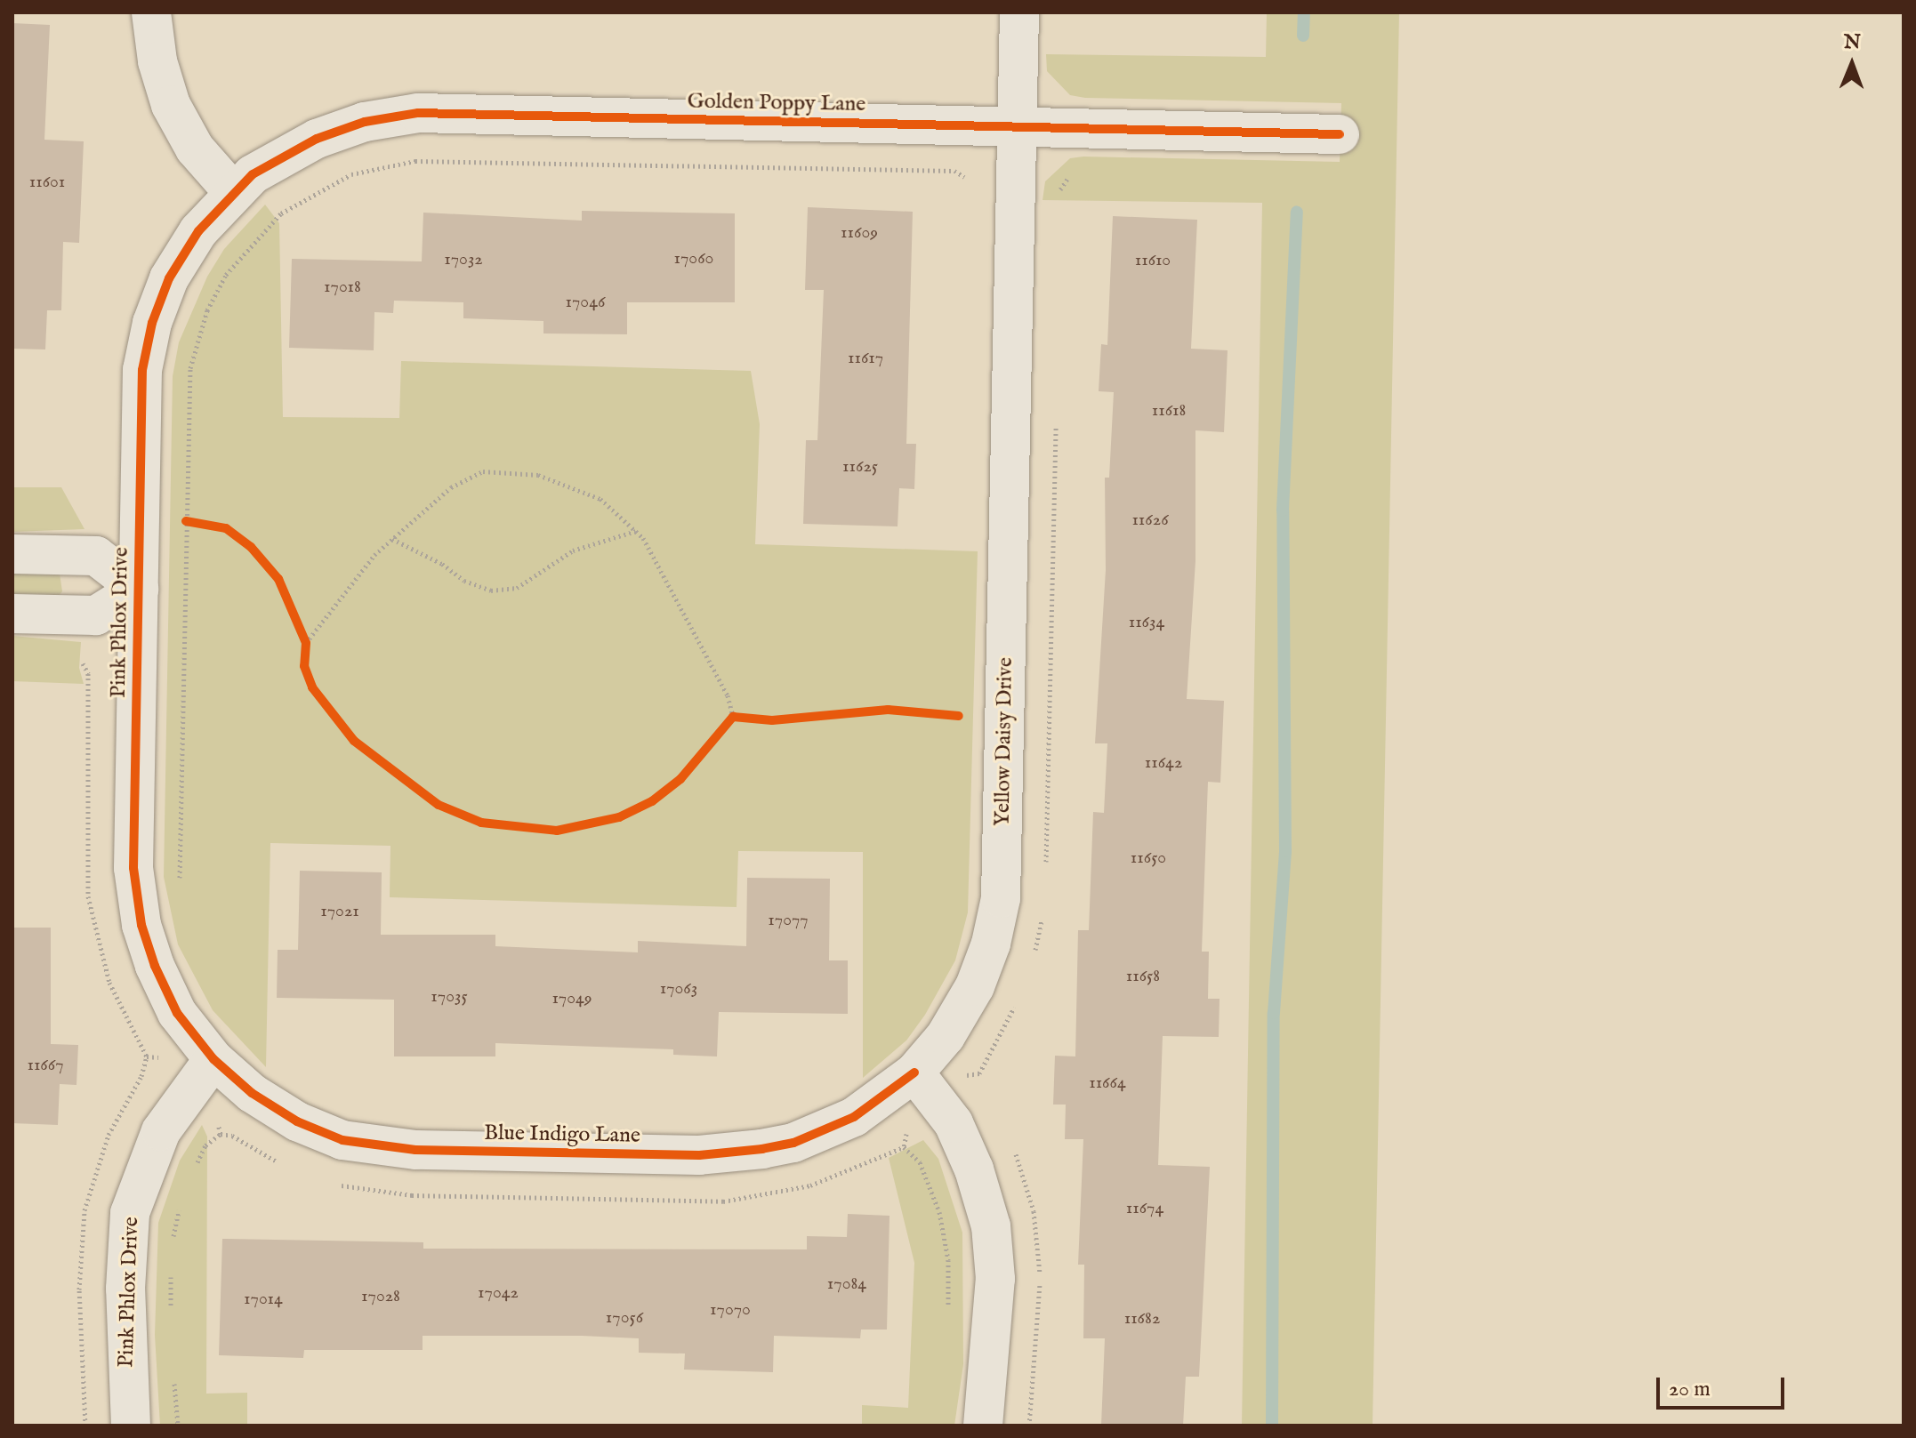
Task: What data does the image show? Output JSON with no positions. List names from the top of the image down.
{
  "streets": {
    "street": [
      "Golden Poppy Lane",
      "Pink Phlox Drive",
      "Yellow Daisy Drive",
      "Blue Indigo Lane"
    ]
  },
  "crossings": [
    ["Golden Poppy Lane", "Pink Phlox Drive"],
    ["Golden Poppy Lane", "Yellow Daisy Drive"],
    ["Pink Phlox Drive", "Blue Indigo Lane"],
    ["Yellow Daisy Drive", "Blue Indigo Lane"]
  ],
  "house_numbers": [
    "11601",
    "11609",
    "17060",
    "17032",
    "11610",
    "17018",
    "17046",
    "11617",
    "11618",
    "11625",
    "11626",
    "11634",
    "11642",
    "11650",
    "17021",
    "17077",
    "11658",
    "17063",
    "17035",
    "17049",
    "11667",
    "11664",
    "11674",
    "17084",
    "17042",
    "17028",
    "17014",
    "17070",
    "17056",
    "11682"
  ],
  "scale_bar": "20 m",
  "north": "top"
}
